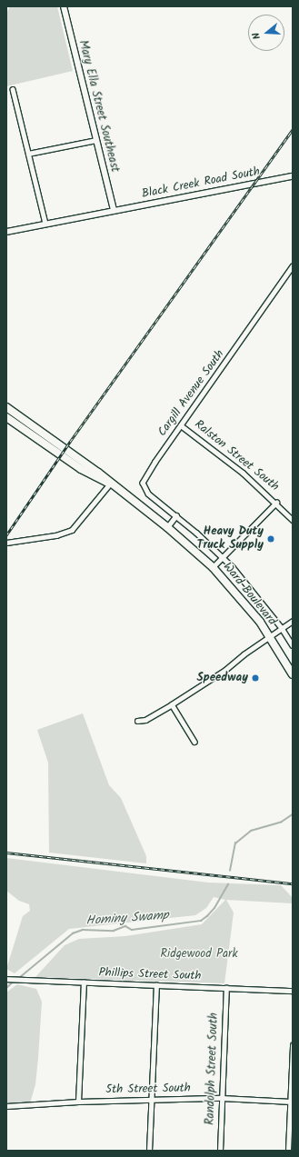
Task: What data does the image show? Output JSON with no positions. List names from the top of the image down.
{
  "streets": {
    "highway": ["Ward Boulevard"],
    "street": [
      "Mary Ella Street Southeast",
      "Black Creek Road South",
      "Cargill Avenue South",
      "Ralston Street South",
      "Phillips Street South",
      "Randolph Street South",
      "5th Street South"
    ]
  },
  "crossings": [
    ["Mary Ella Street Southeast", "Black Creek Road South"],
    ["Cargill Avenue South", "Ralston Street South"],
    ["Phillips Street South", "Randolph Street South"],
    ["Randolph Street South", "5th Street South"]
  ],
  "water": ["Hominy Swamp"],
  "parks": ["Ridgewood Park"],
  "places": ["Heavy Duty Truck Supply", "Speedway"],
  "north": "left"
}
